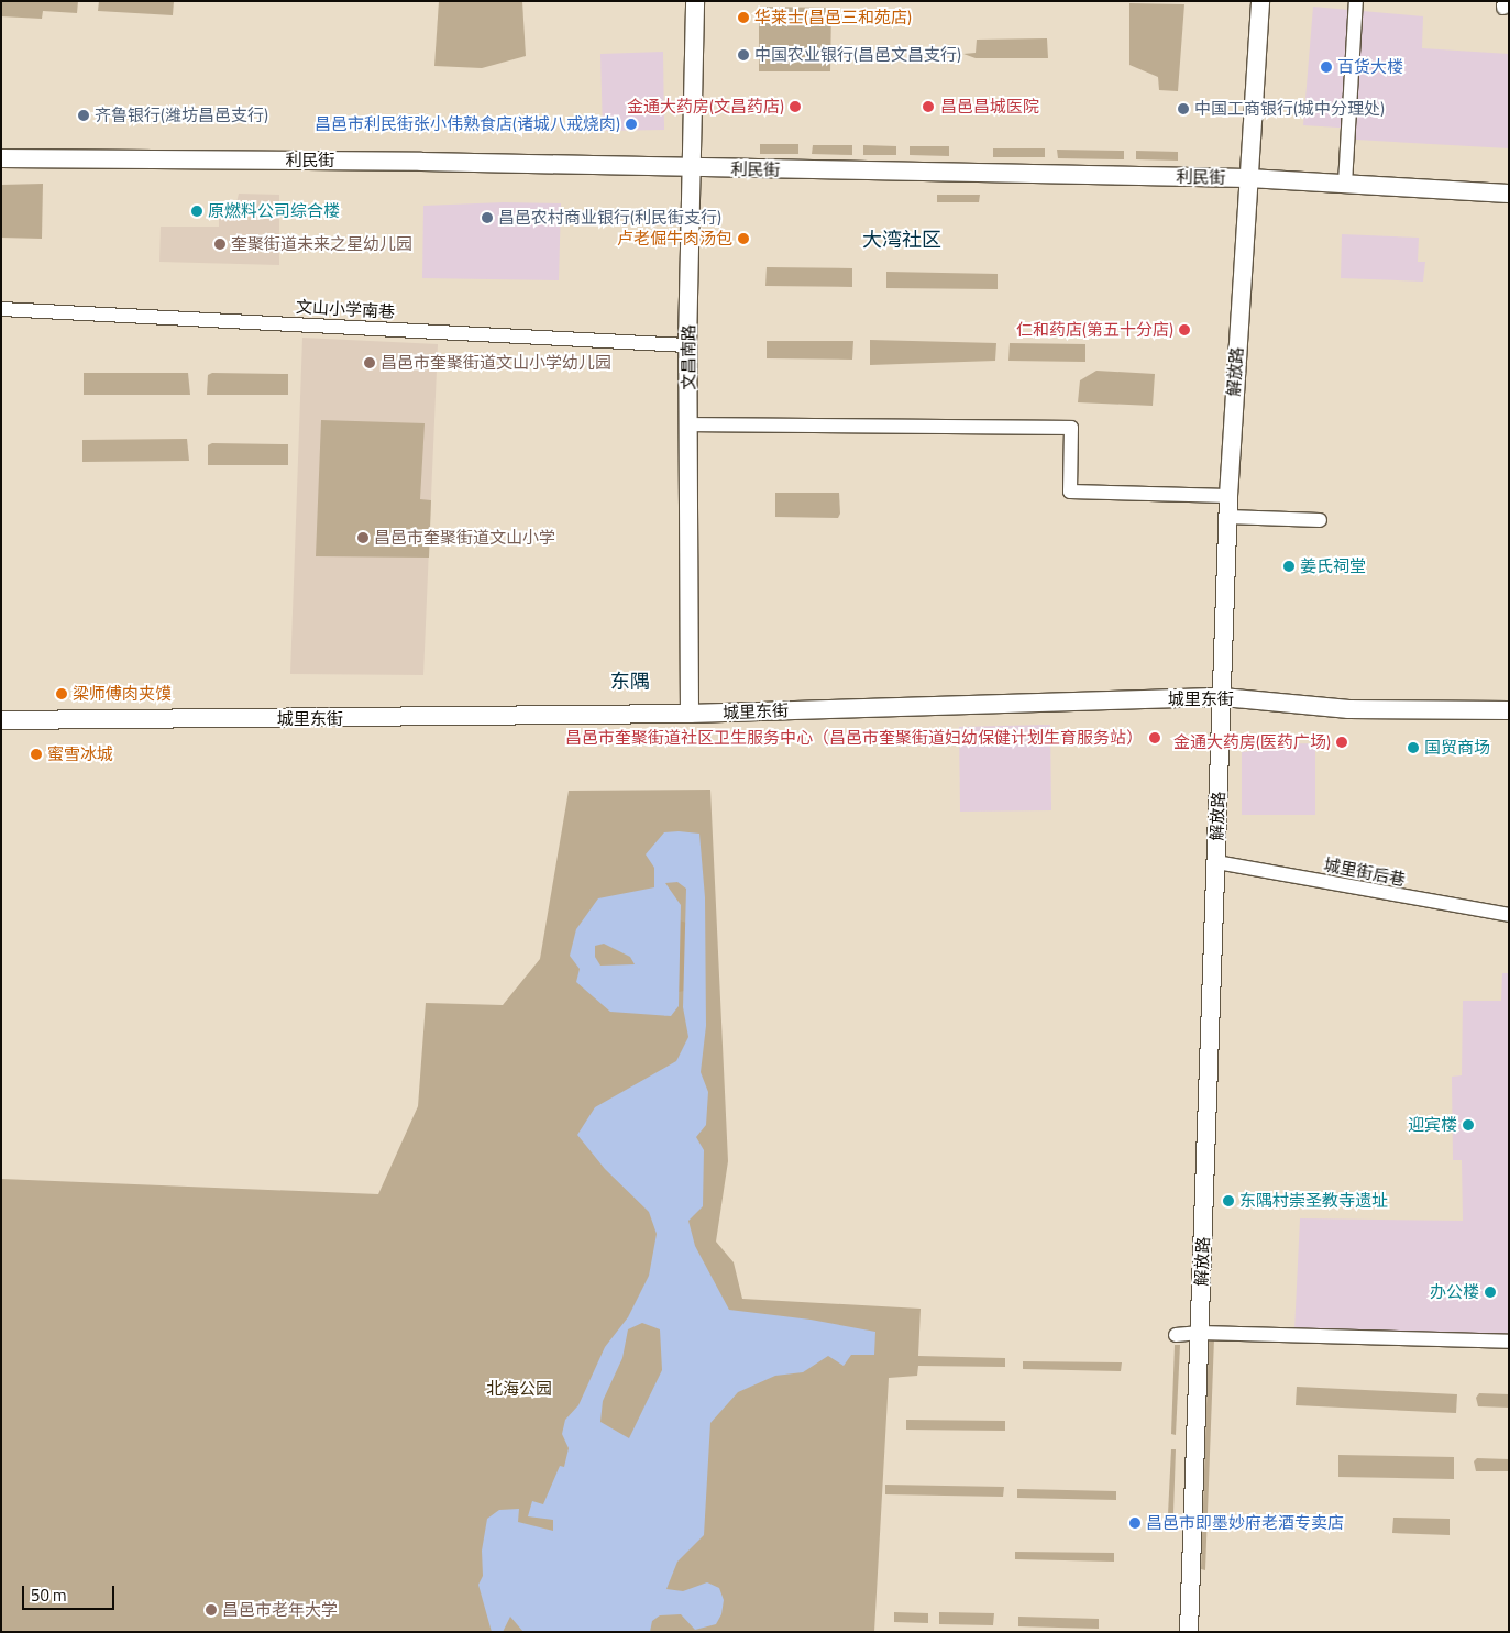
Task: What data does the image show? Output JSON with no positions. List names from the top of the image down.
{
  "streets": {
    "street": [
      "利民街",
      "文山小学南巷",
      "文昌南路",
      "解放路",
      "城里东街",
      "城里街后巷"
    ]
  },
  "crossings": [
    ["利民街", "文昌南路"],
    ["利民街", "解放路"],
    ["文山小学南巷", "文昌南路"],
    ["文昌南路", "城里东街"],
    ["解放路", "城里东街"],
    ["解放路", "城里街后巷"]
  ],
  "districts": ["大湾社区", "东隅"],
  "parks": ["北海公园"],
  "places": [
    "华莱士(昌邑三和苑店)",
    "中国农业银行(昌邑文昌支行)",
    "百货大楼",
    "金通大药房(文昌药店)",
    "昌邑昌城医院",
    "中国工商银行(城中分理处)",
    "齐鲁银行(潍坊昌邑支行)",
    "昌邑市利民街张小伟熟食店(诸城八戒烧肉)",
    "原燃料公司综合楼",
    "昌邑农村商业银行(利民街支行)",
    "卢老倔牛肉汤包",
    "奎聚街道未来之星幼儿园",
    "仁和药店(第五十分店)",
    "昌邑市奎聚街道文山小学幼儿园",
    "昌邑市奎聚街道文山小学",
    "姜氏祠堂",
    "梁师傅肉夹馍",
    "昌邑市奎聚街道社区卫生服务中心（昌邑市奎聚街道妇幼保健计划生育服务站）",
    "金通大药房(医药广场)",
    "国贸商场",
    "蜜雪冰城",
    "迎宾楼",
    "东隅村崇圣教寺遗址",
    "办公楼",
    "昌邑市即墨妙府老酒专卖店",
    "昌邑市老年大学"
  ],
  "scale_bar": "50 m"
}
